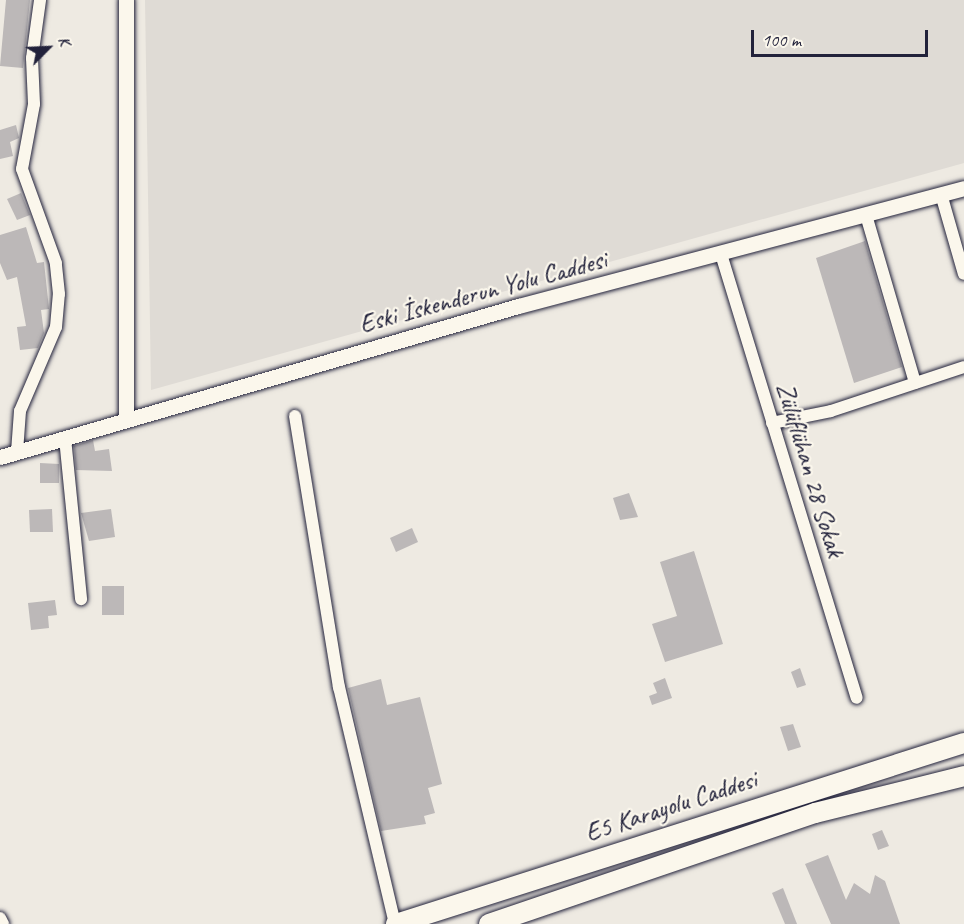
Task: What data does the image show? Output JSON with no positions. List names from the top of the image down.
{
  "streets": {
    "highway": ["E5 Karayolu Caddesi"],
    "street": ["Eski İskenderun Yolu Caddesi", "Zülüflühan 28 Sokak"]
  },
  "crossings": [
    ["Eski İskenderun Yolu Caddesi", "Zülüflühan 28 Sokak"]
  ],
  "scale_bar": "100 m",
  "north": "top right"
}
